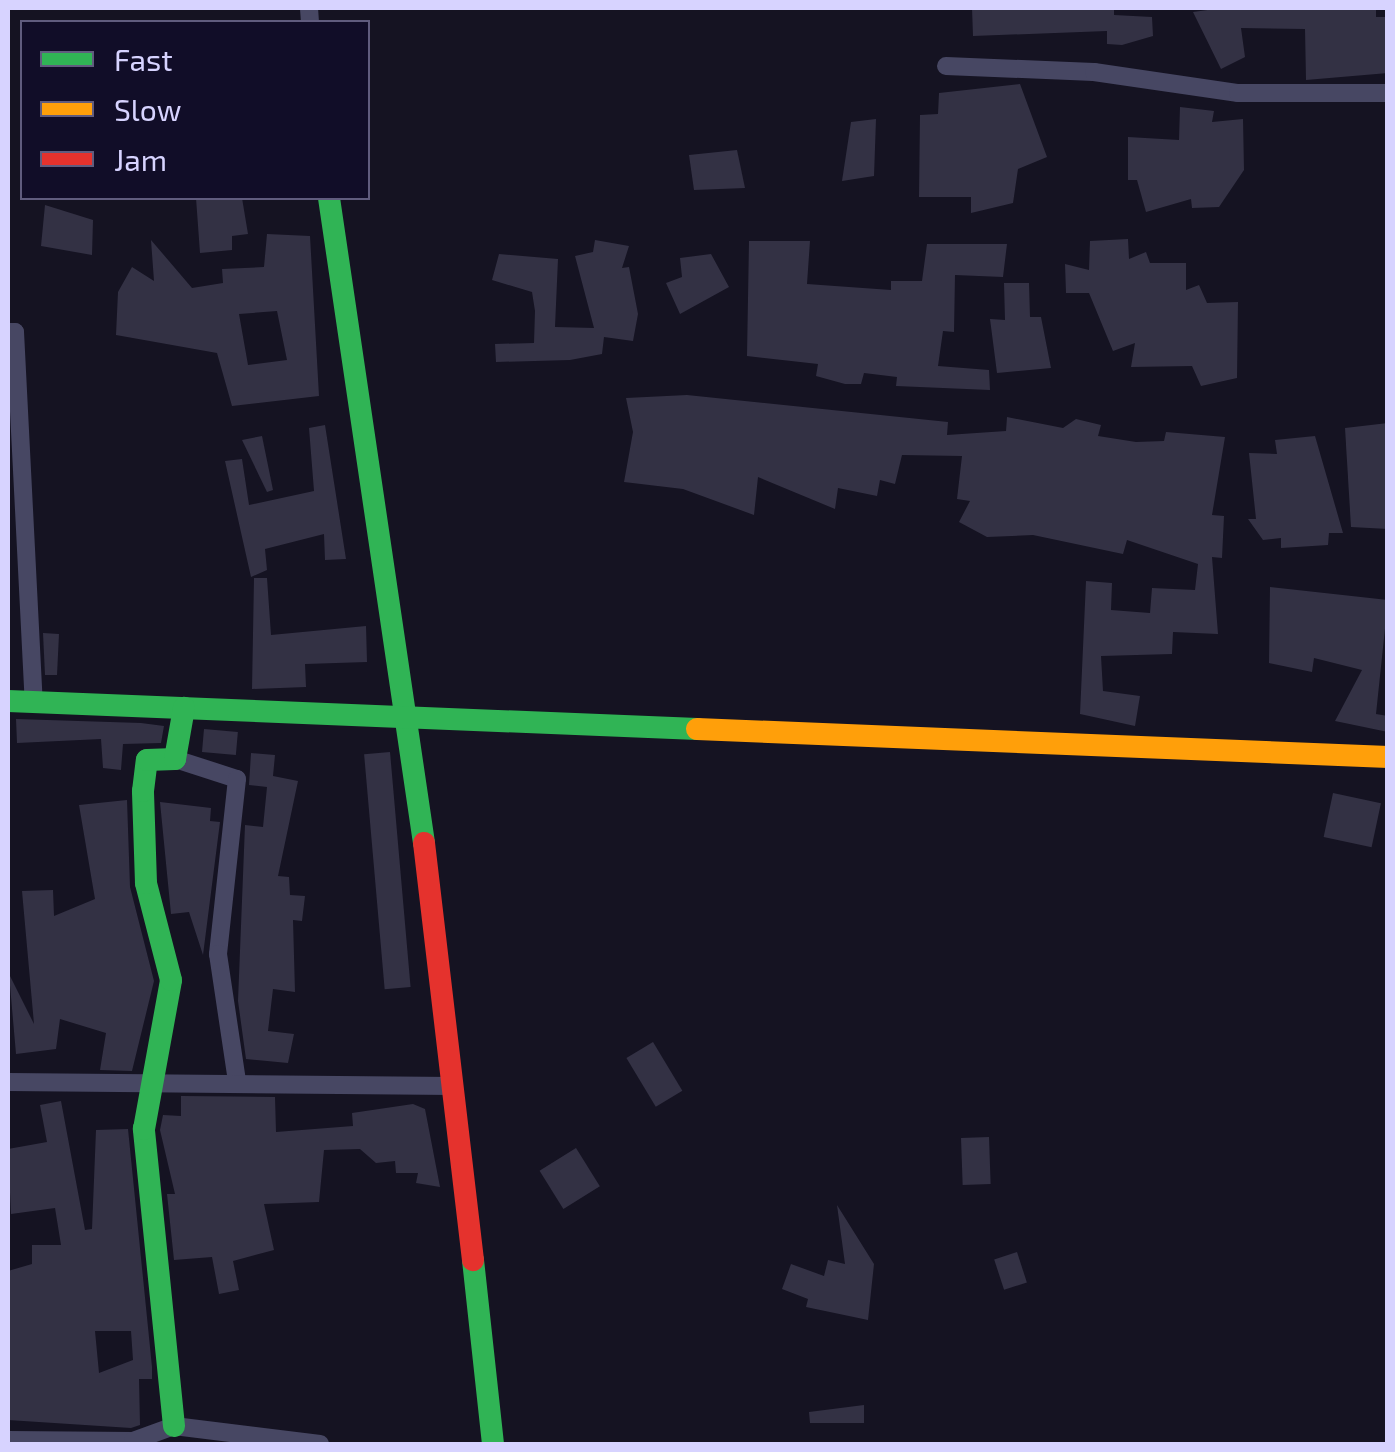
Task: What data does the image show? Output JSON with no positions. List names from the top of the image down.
{
  "legend": ["Fast", "Slow", "Jam"]
}
